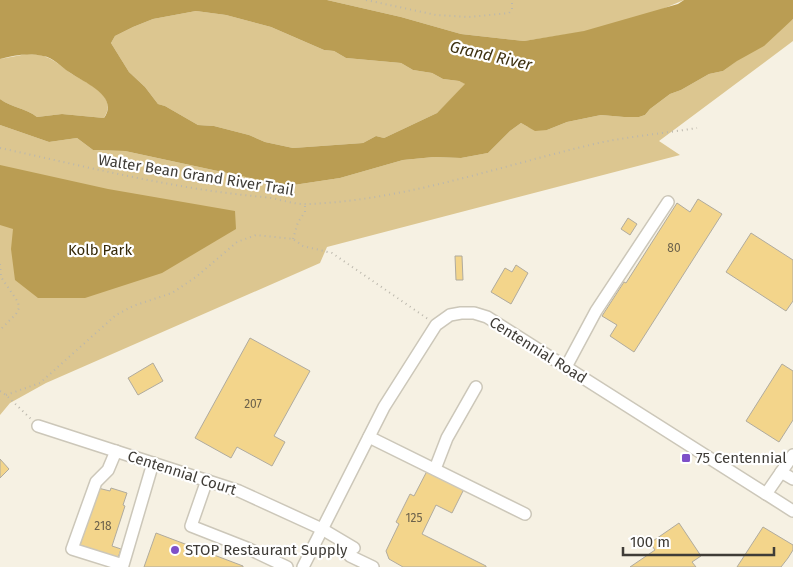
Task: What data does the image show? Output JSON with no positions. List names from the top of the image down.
{
  "streets": {
    "street": ["Centennial Road", "Centennial Court"],
    "path": ["Walter Bean Grand River Trail"]
  },
  "crossings": [
    ["Centennial Road", "Centennial Court"]
  ],
  "water": ["Grand River"],
  "parks": ["Kolb Park"],
  "places": {
    "transit": ["75 Centennial"],
    "other": ["STOP Restaurant Supply"]
  },
  "house_numbers": [
    "80",
    "207",
    "125",
    "218"
  ],
  "scale_bar": "100 m"
}
